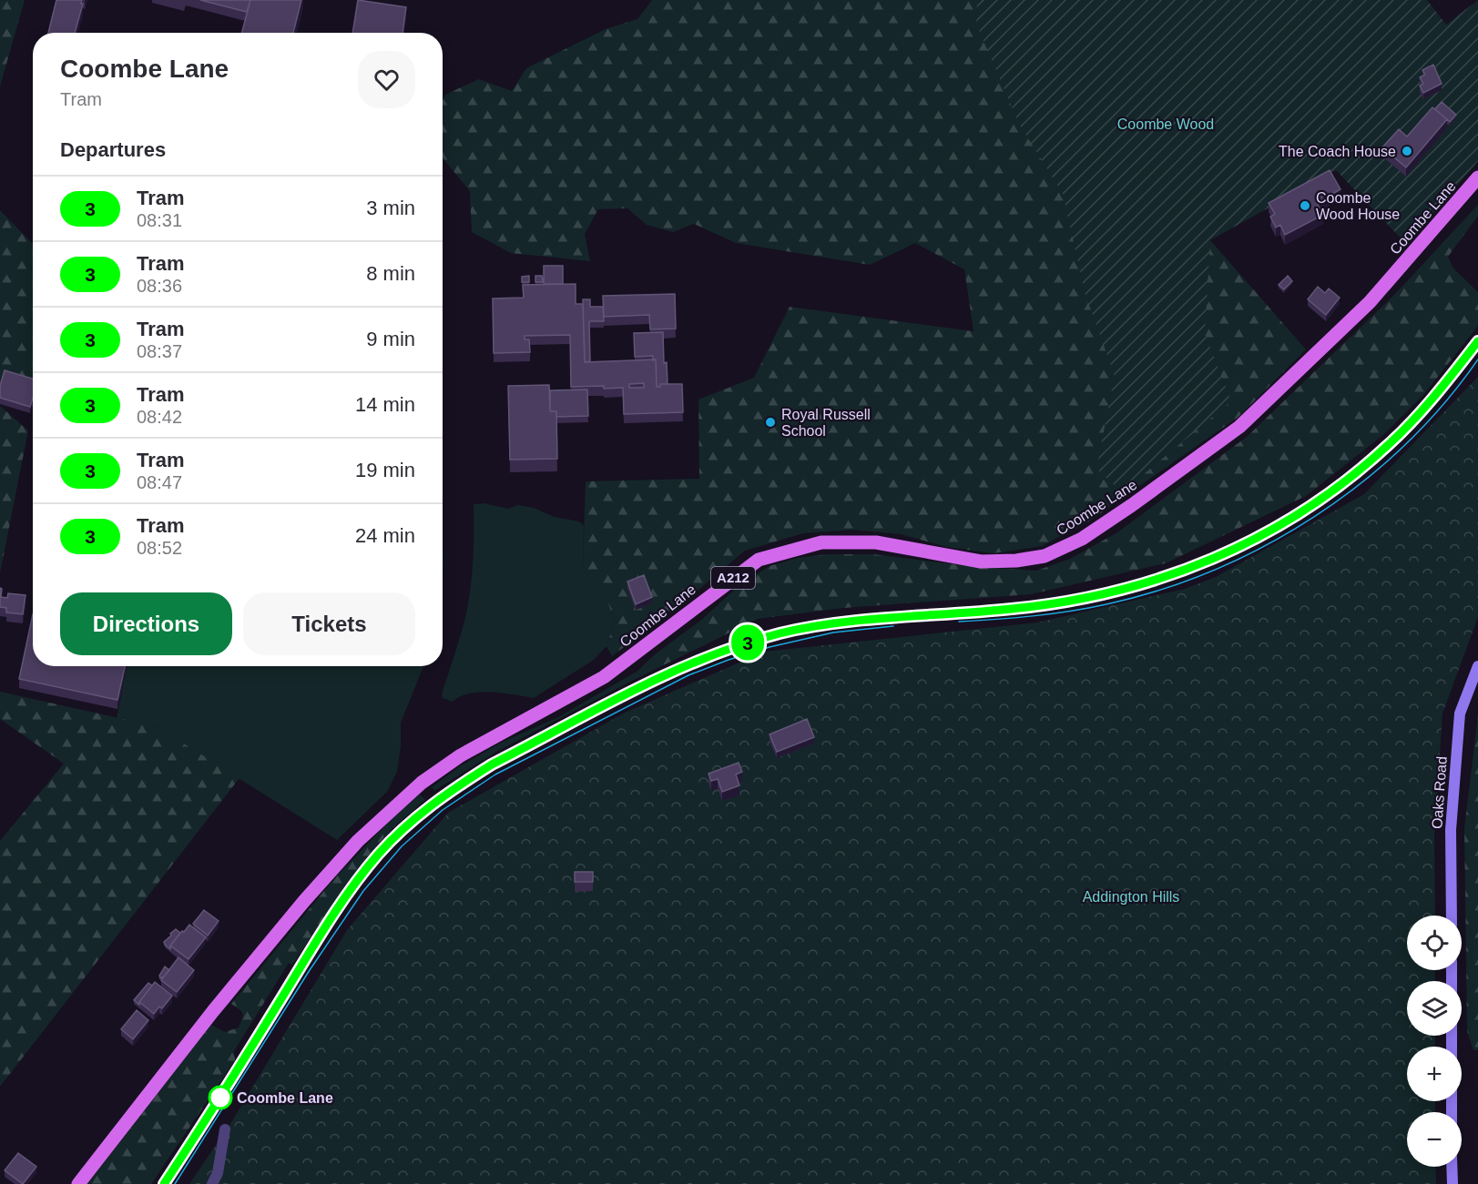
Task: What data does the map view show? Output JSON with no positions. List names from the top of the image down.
{
  "streets": {
    "main road": ["Coombe Lane", "A212"],
    "street": ["Oaks Road"]
  },
  "parks": ["Coombe Wood", "Addington Hills"],
  "places": [
    "The Coach House",
    "Coombe Wood House",
    "Royal Russell School",
    "Coombe Lane"
  ],
  "lines": ["tram line 3"],
  "page": {
    "on_map": "3",
    "heading": [
      ["Coombe Lane", "Tram"],
      "Departures"
    ],
    "list": [
      {
        "mark": "3",
        "name": "Tram",
        "note": "08:31",
        "value": "3 min"
      },
      {
        "mark": "3",
        "name": "Tram",
        "note": "08:36",
        "value": "8 min"
      },
      {
        "mark": "3",
        "name": "Tram",
        "note": "08:37",
        "value": "9 min"
      },
      {
        "mark": "3",
        "name": "Tram",
        "note": "08:42",
        "value": "14 min"
      },
      {
        "mark": "3",
        "name": "Tram",
        "note": "08:47",
        "value": "19 min"
      },
      {
        "mark": "3",
        "name": "Tram",
        "note": "08:52",
        "value": "24 min"
      }
    ],
    "buttons": ["Directions", "Tickets"],
    "map_buttons": ["+", "−"]
  }
}
